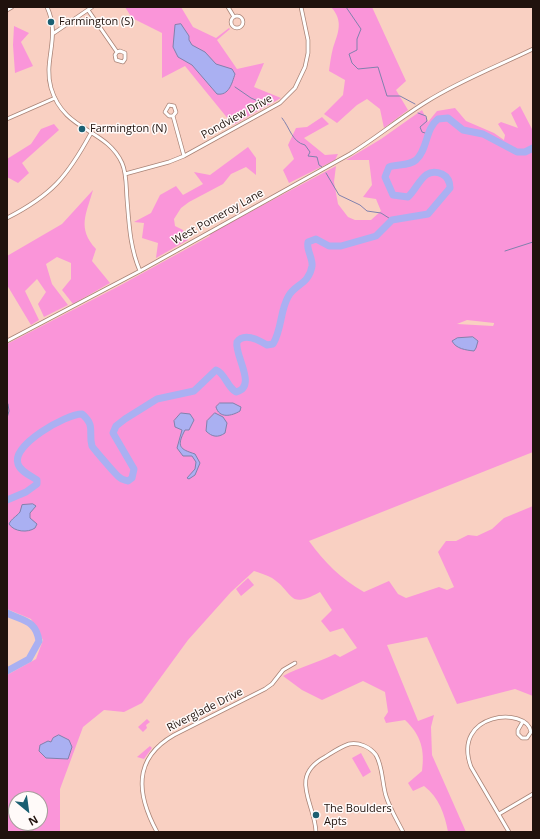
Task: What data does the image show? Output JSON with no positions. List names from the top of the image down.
{
  "streets": {
    "street": ["Pondview Drive", "West Pomeroy Lane", "Riverglade Drive"]
  },
  "places": ["Farmington (S)", "Farmington (N)", "The Boulders Apts"],
  "north": "bottom right"
}
